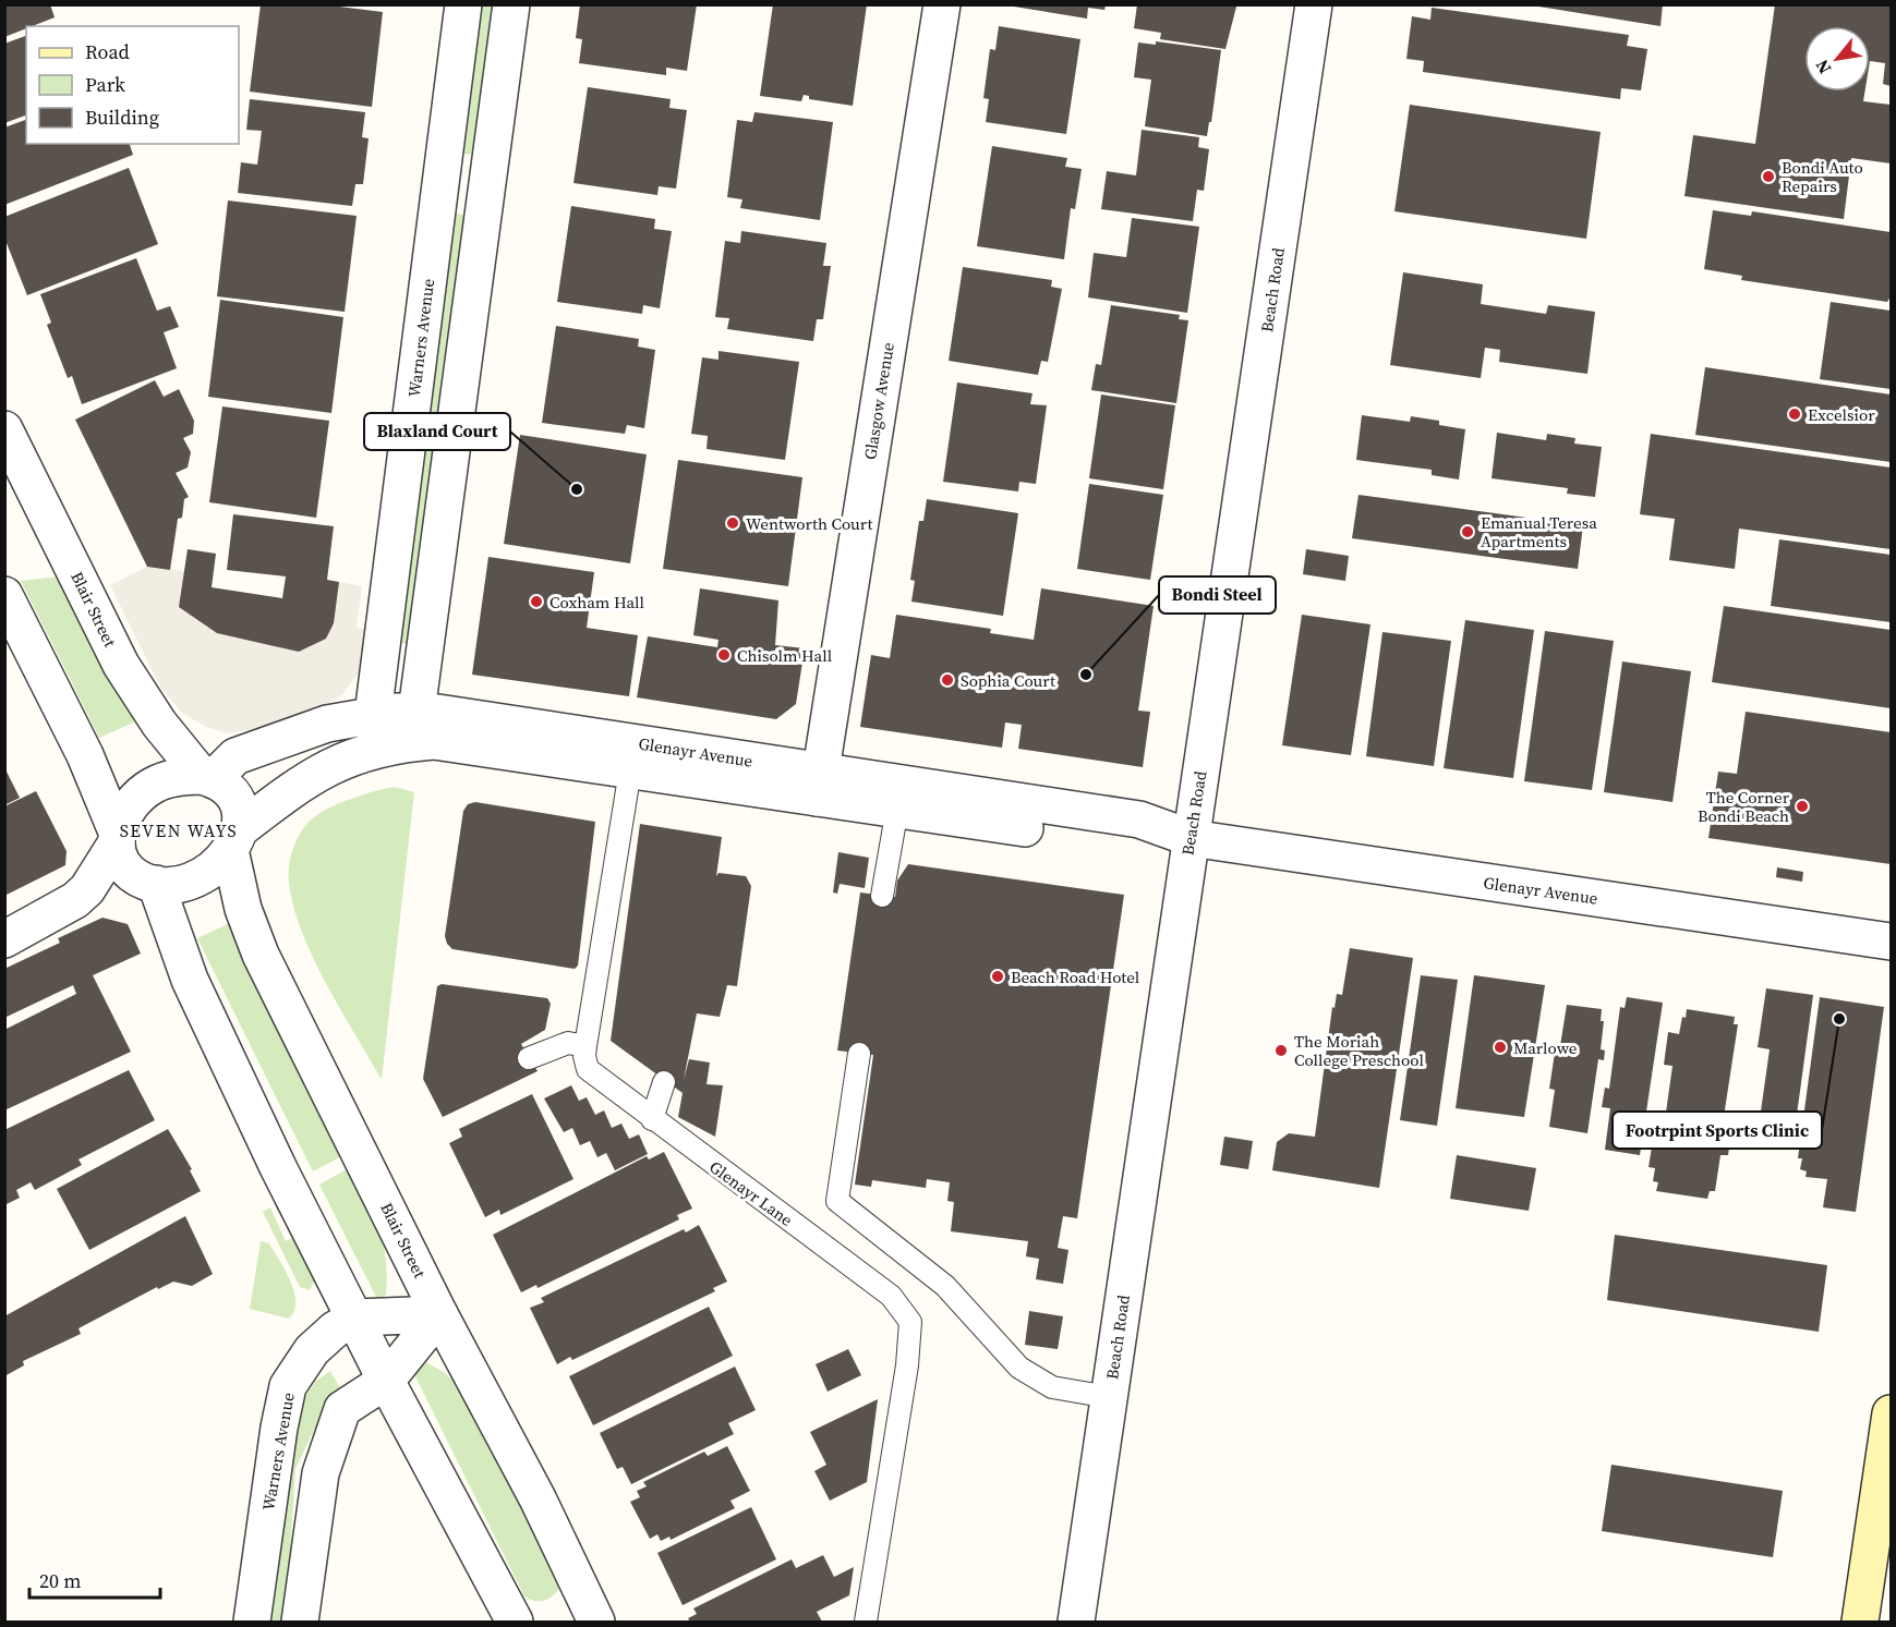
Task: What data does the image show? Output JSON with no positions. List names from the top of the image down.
{
  "streets": {
    "street": [
      "Beach Road",
      "Warners Avenue",
      "Glasgow Avenue",
      "Blair Street",
      "Glenayr Avenue"
    ],
    "lane": ["Glenayr Lane"]
  },
  "crossings": [
    ["Beach Road", "Glenayr Avenue"],
    ["Warners Avenue", "Glenayr Avenue"],
    ["Glasgow Avenue", "Glenayr Avenue"],
    ["Blair Street", "Glenayr Avenue"],
    ["Glenayr Avenue", "Glenayr Lane"]
  ],
  "districts": ["SEVEN WAYS"],
  "places": [
    "Bondi Auto Repairs",
    "Excelsior",
    "Blaxland Court",
    "Wentworth Court",
    "Emanual Teresa Apartments",
    "Coxham Hall",
    "Chisolm Hall",
    "Bondi Steel",
    "Sophia Court",
    "The Corner Bondi Beach",
    "Beach Road Hotel",
    "Footrpint Sports Clinic",
    "Marlowe",
    "The Moriah College Preschool"
  ],
  "legend": ["Road", "Park", "Building"],
  "scale_bar": "20 m",
  "north": "bottom left"
}
